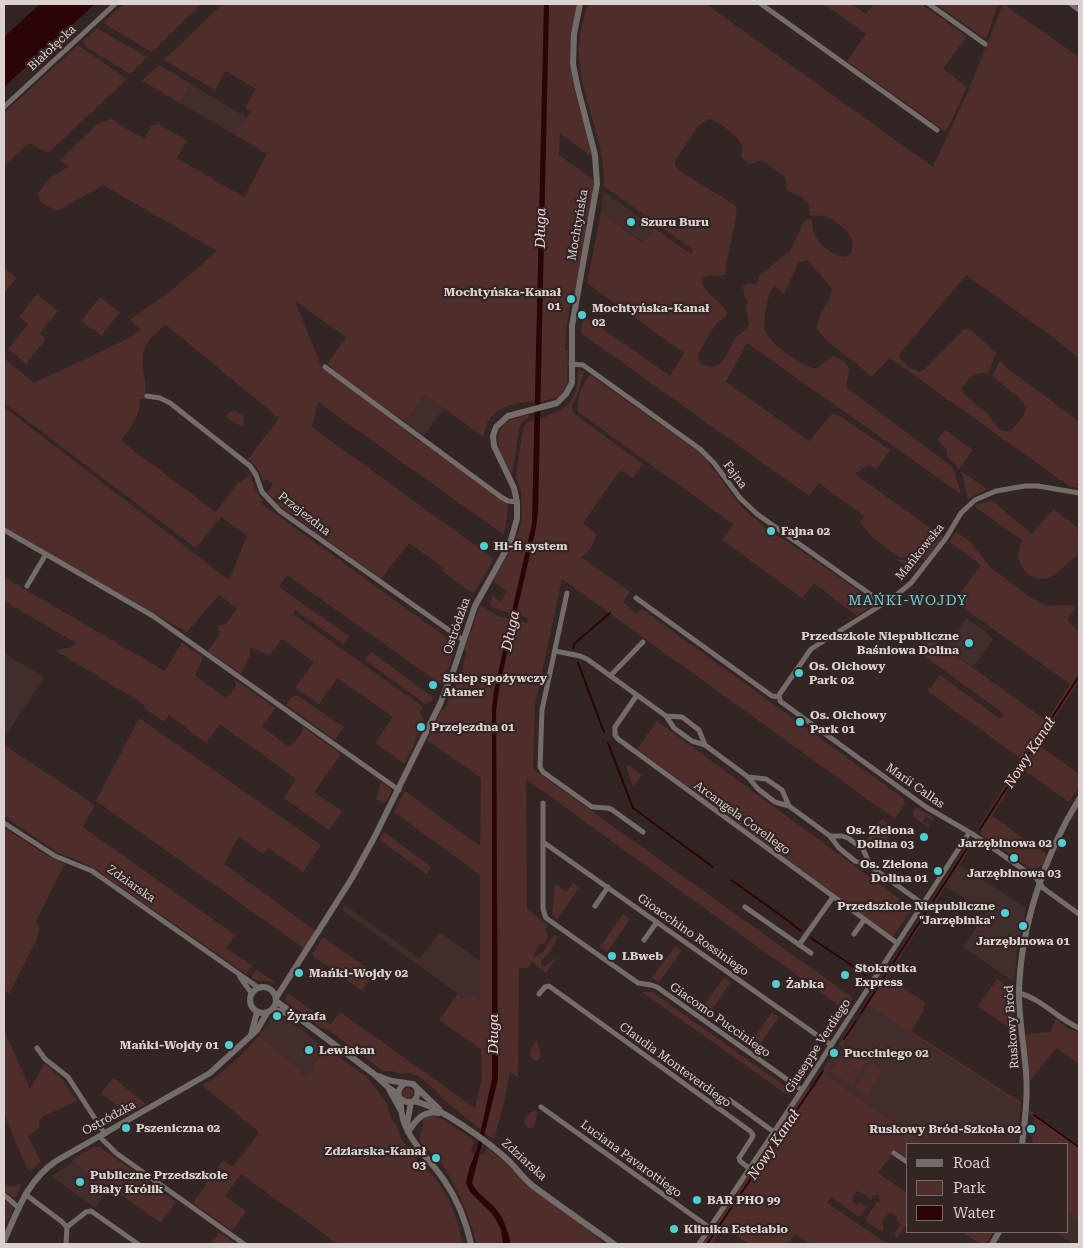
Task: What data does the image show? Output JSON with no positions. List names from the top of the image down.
{
  "streets": {
    "street": [
      "Białołęcka",
      "Mochtyńska",
      "Fajna",
      "Przejezdna",
      "Mańkowska",
      "Ostródzka",
      "Marii Callas",
      "Arcangela Corellego",
      "Zdziarska",
      "Gioacchino Rossiniego",
      "Giacomo Pucciniego",
      "Ruskowy Bród",
      "Giuseppe Verdiego",
      "Claudia Monteverdiego",
      "Luciana Pavarottiego"
    ]
  },
  "crossings": [
    ["Mochtyńska", "Fajna"],
    ["Mochtyńska", "Ostródzka"],
    ["Fajna", "Mańkowska"],
    ["Przejezdna", "Ostródzka"],
    ["Mańkowska", "Marii Callas"],
    ["Ostródzka", "Zdziarska"],
    ["Marii Callas", "Ruskowy Bród"],
    ["Marii Callas", "Giuseppe Verdiego"],
    ["Arcangela Corellego", "Giuseppe Verdiego"],
    ["Gioacchino Rossiniego", "Giacomo Pucciniego"],
    ["Gioacchino Rossiniego", "Giuseppe Verdiego"],
    ["Giacomo Pucciniego", "Giuseppe Verdiego"],
    ["Giuseppe Verdiego", "Claudia Monteverdiego"],
    ["Giuseppe Verdiego", "Luciana Pavarottiego"]
  ],
  "districts": ["MAŃKI-WOJDY"],
  "water": ["Długa", "Nowy Kanał"],
  "places": [
    "Szuru Buru",
    "Mochtyńska-Kanał 01",
    "Mochtyńska-Kanał 02",
    "Fajna 02",
    "Hi-fi system",
    "Przedszkole Niepubliczne Baśniowa Dolina",
    "Os. Olchowy Park 02",
    "Sklep spożywczy Ataner",
    "Os. Olchowy Park 01",
    "Przejezdna 01",
    "Os. Zielona Dolina 03",
    "Jarzębinowa 02",
    "Jarzębinowa 03",
    "Os. Zielona Dolina 01",
    "Przedszkole Niepubliczne \"Jarzębinka\"",
    "Jarzębinowa 01",
    "LBweb",
    "Mańki-Wojdy 02",
    "Stokrotka Express",
    "Żabka",
    "Żyrafa",
    "Mańki-Wojdy 01",
    "Lewiatan",
    "Pucciniego 02",
    "Pszeniczna 02",
    "Ruskowy Bród-Szkoła 02",
    "Zdziarska-Kanał 03",
    "Publiczne Przedszkole Biały Królik",
    "BAR PHO 99",
    "Klinika Estelablo"
  ],
  "legend": ["Road", "Park", "Water"]
}
